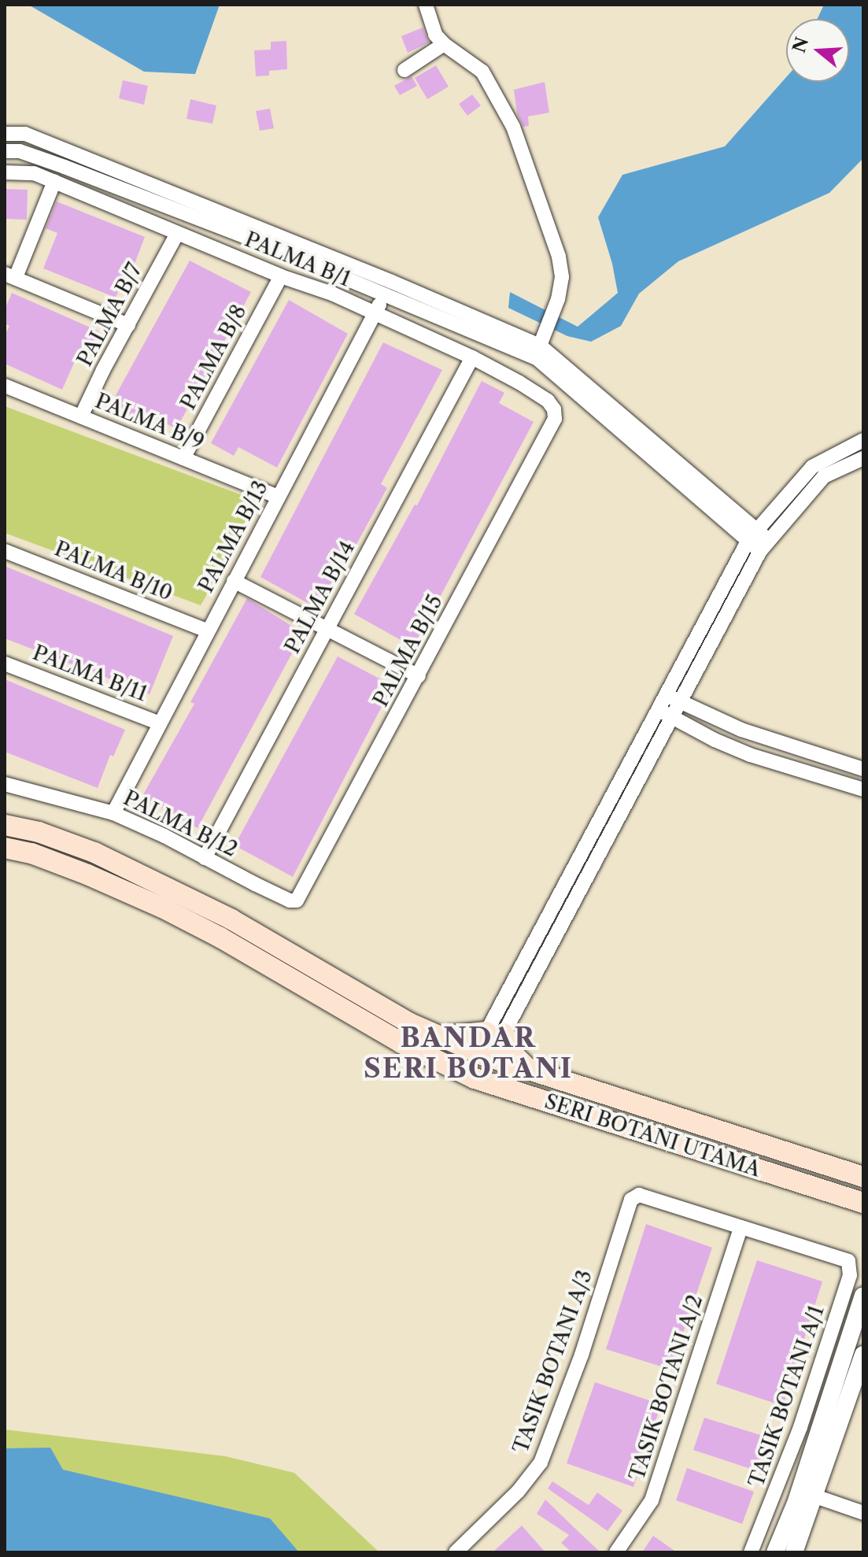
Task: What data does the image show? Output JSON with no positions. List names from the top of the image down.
{
  "streets": {
    "main road": ["SERI BOTANI UTAMA"],
    "street": [
      "PALMA B/1",
      "PALMA B/7",
      "PALMA B/8",
      "PALMA B/9",
      "PALMA B/13",
      "PALMA B/10",
      "PALMA B/14",
      "PALMA B/15",
      "PALMA B/11",
      "PALMA B/12",
      "TASIK BOTANI A/3",
      "TASIK BOTANI A/2",
      "TASIK BOTANI A/1"
    ]
  },
  "crossings": [
    ["PALMA B/1", "PALMA B/7"],
    ["PALMA B/1", "PALMA B/8"],
    ["PALMA B/1", "PALMA B/13"],
    ["PALMA B/1", "PALMA B/14"],
    ["PALMA B/1", "PALMA B/15"],
    ["PALMA B/7", "PALMA B/9"],
    ["PALMA B/8", "PALMA B/9"],
    ["PALMA B/9", "PALMA B/13"],
    ["PALMA B/13", "PALMA B/10"],
    ["PALMA B/13", "PALMA B/11"],
    ["PALMA B/13", "PALMA B/12"],
    ["PALMA B/14", "PALMA B/12"],
    ["PALMA B/15", "PALMA B/12"],
    ["TASIK BOTANI A/3", "TASIK BOTANI A/2"],
    ["TASIK BOTANI A/3", "TASIK BOTANI A/1"],
    ["TASIK BOTANI A/2", "TASIK BOTANI A/1"]
  ],
  "districts": ["BANDAR SERI BOTANI"],
  "north": "left"
}
